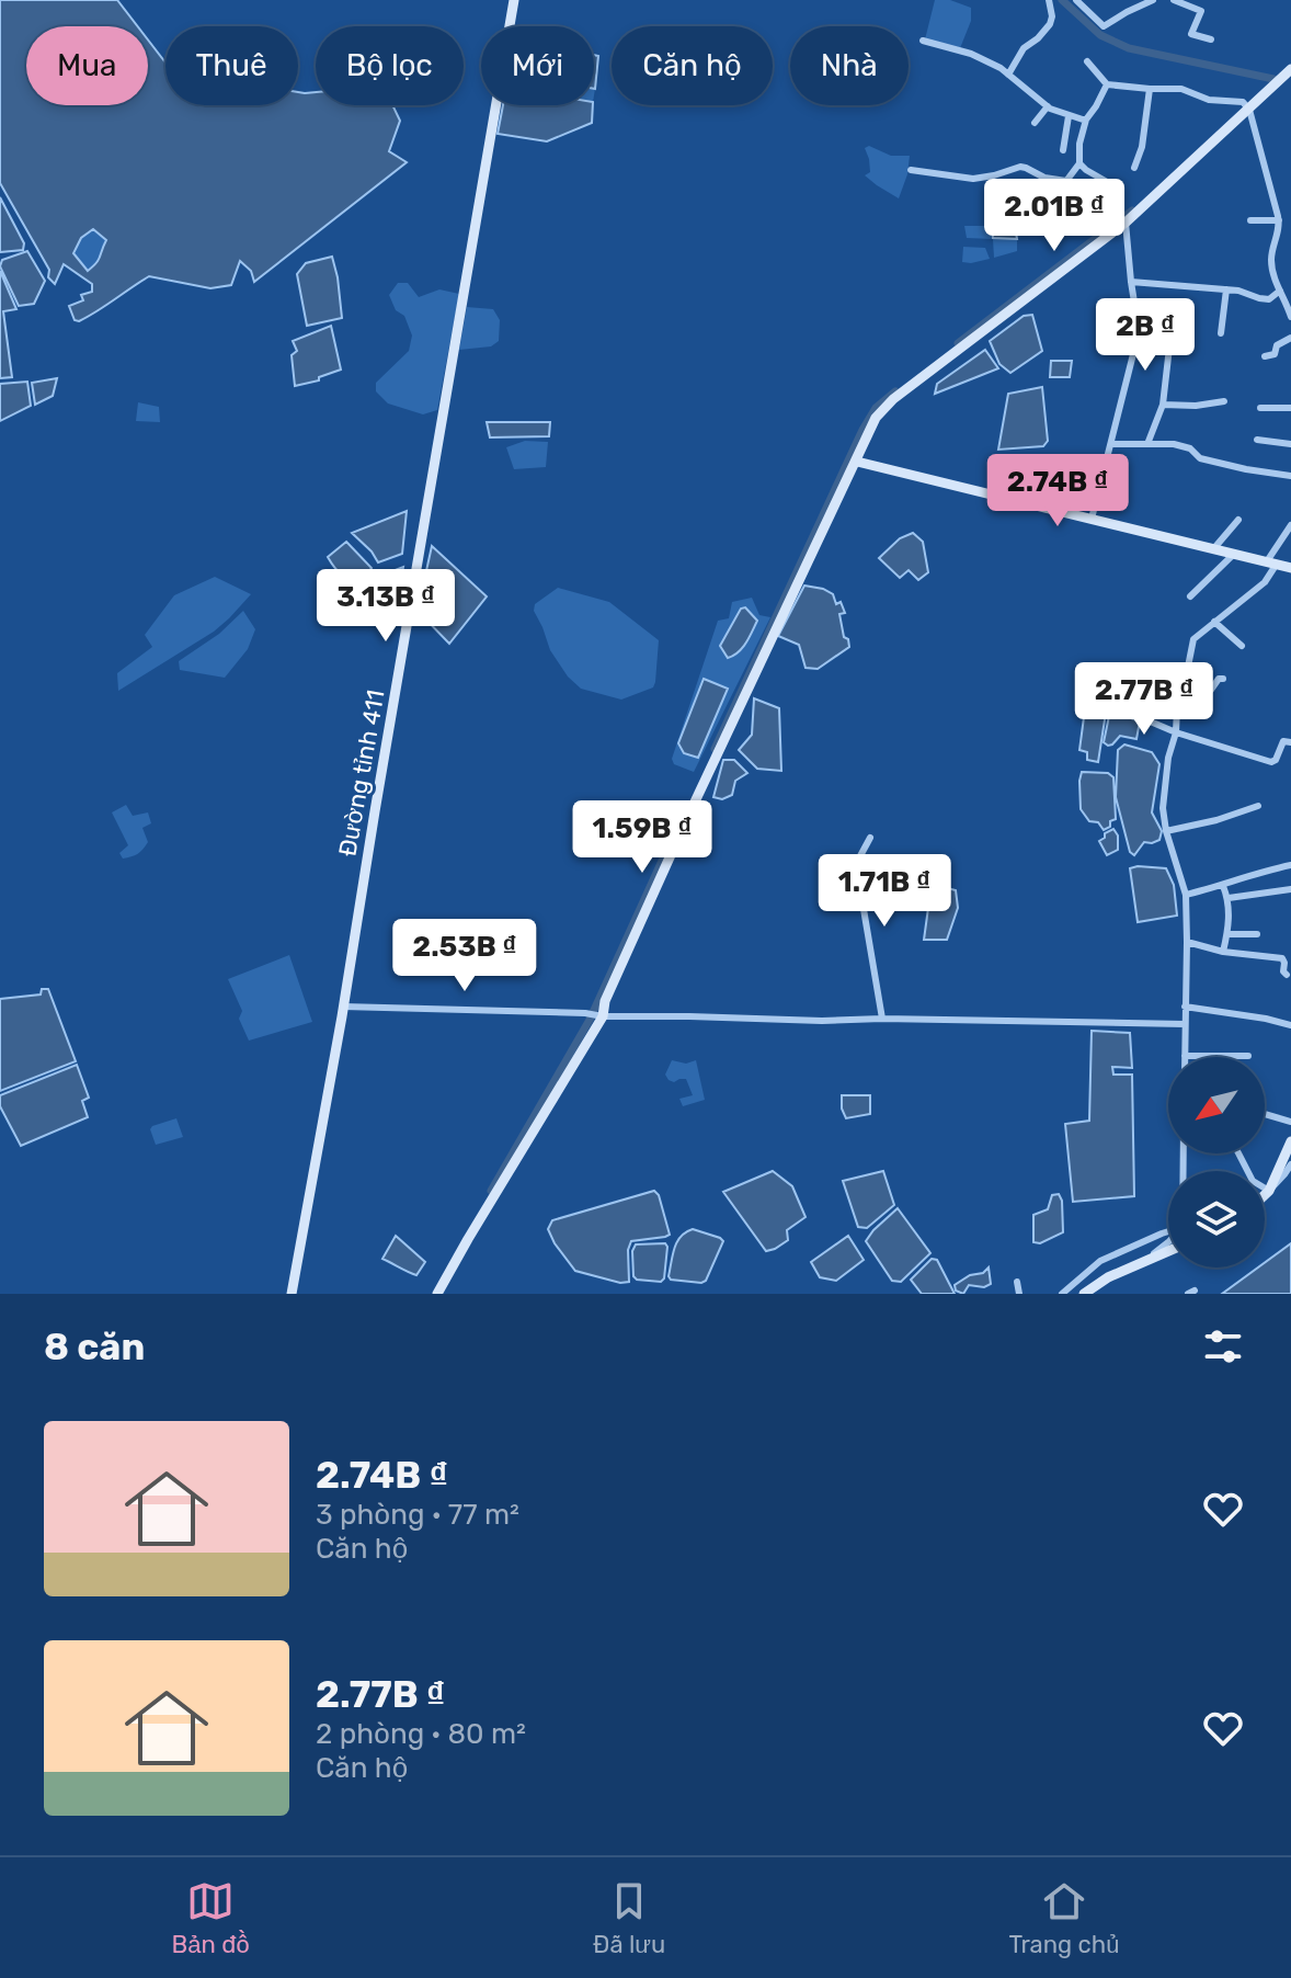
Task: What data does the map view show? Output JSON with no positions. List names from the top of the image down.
{
  "streets": {
    "main road": ["Đường tỉnh 411"]
  },
  "north": "bottom left",
  "page": {
    "chip": [
      "Mua",
      "Thuê",
      "Bộ lọc",
      "Mới",
      "Căn hộ",
      "Nhà"
    ],
    "price": [
      "2.01B ₫",
      "2B ₫",
      "2.74B ₫",
      "3.13B ₫",
      "2.77B ₫",
      "1.59B ₫",
      "1.71B ₫",
      "2.53B ₫"
    ],
    "heading": "8 căn",
    "list": [
      {
        "name": "2.74B ₫",
        "note": "3 phòng · 77 m² · Căn hộ"
      },
      {
        "name": "2.77B ₫",
        "note": "2 phòng · 80 m² · Căn hộ"
      }
    ],
    "tabs": ["Bản đồ", "Đã lưu", "Trang chủ"]
  }
}
